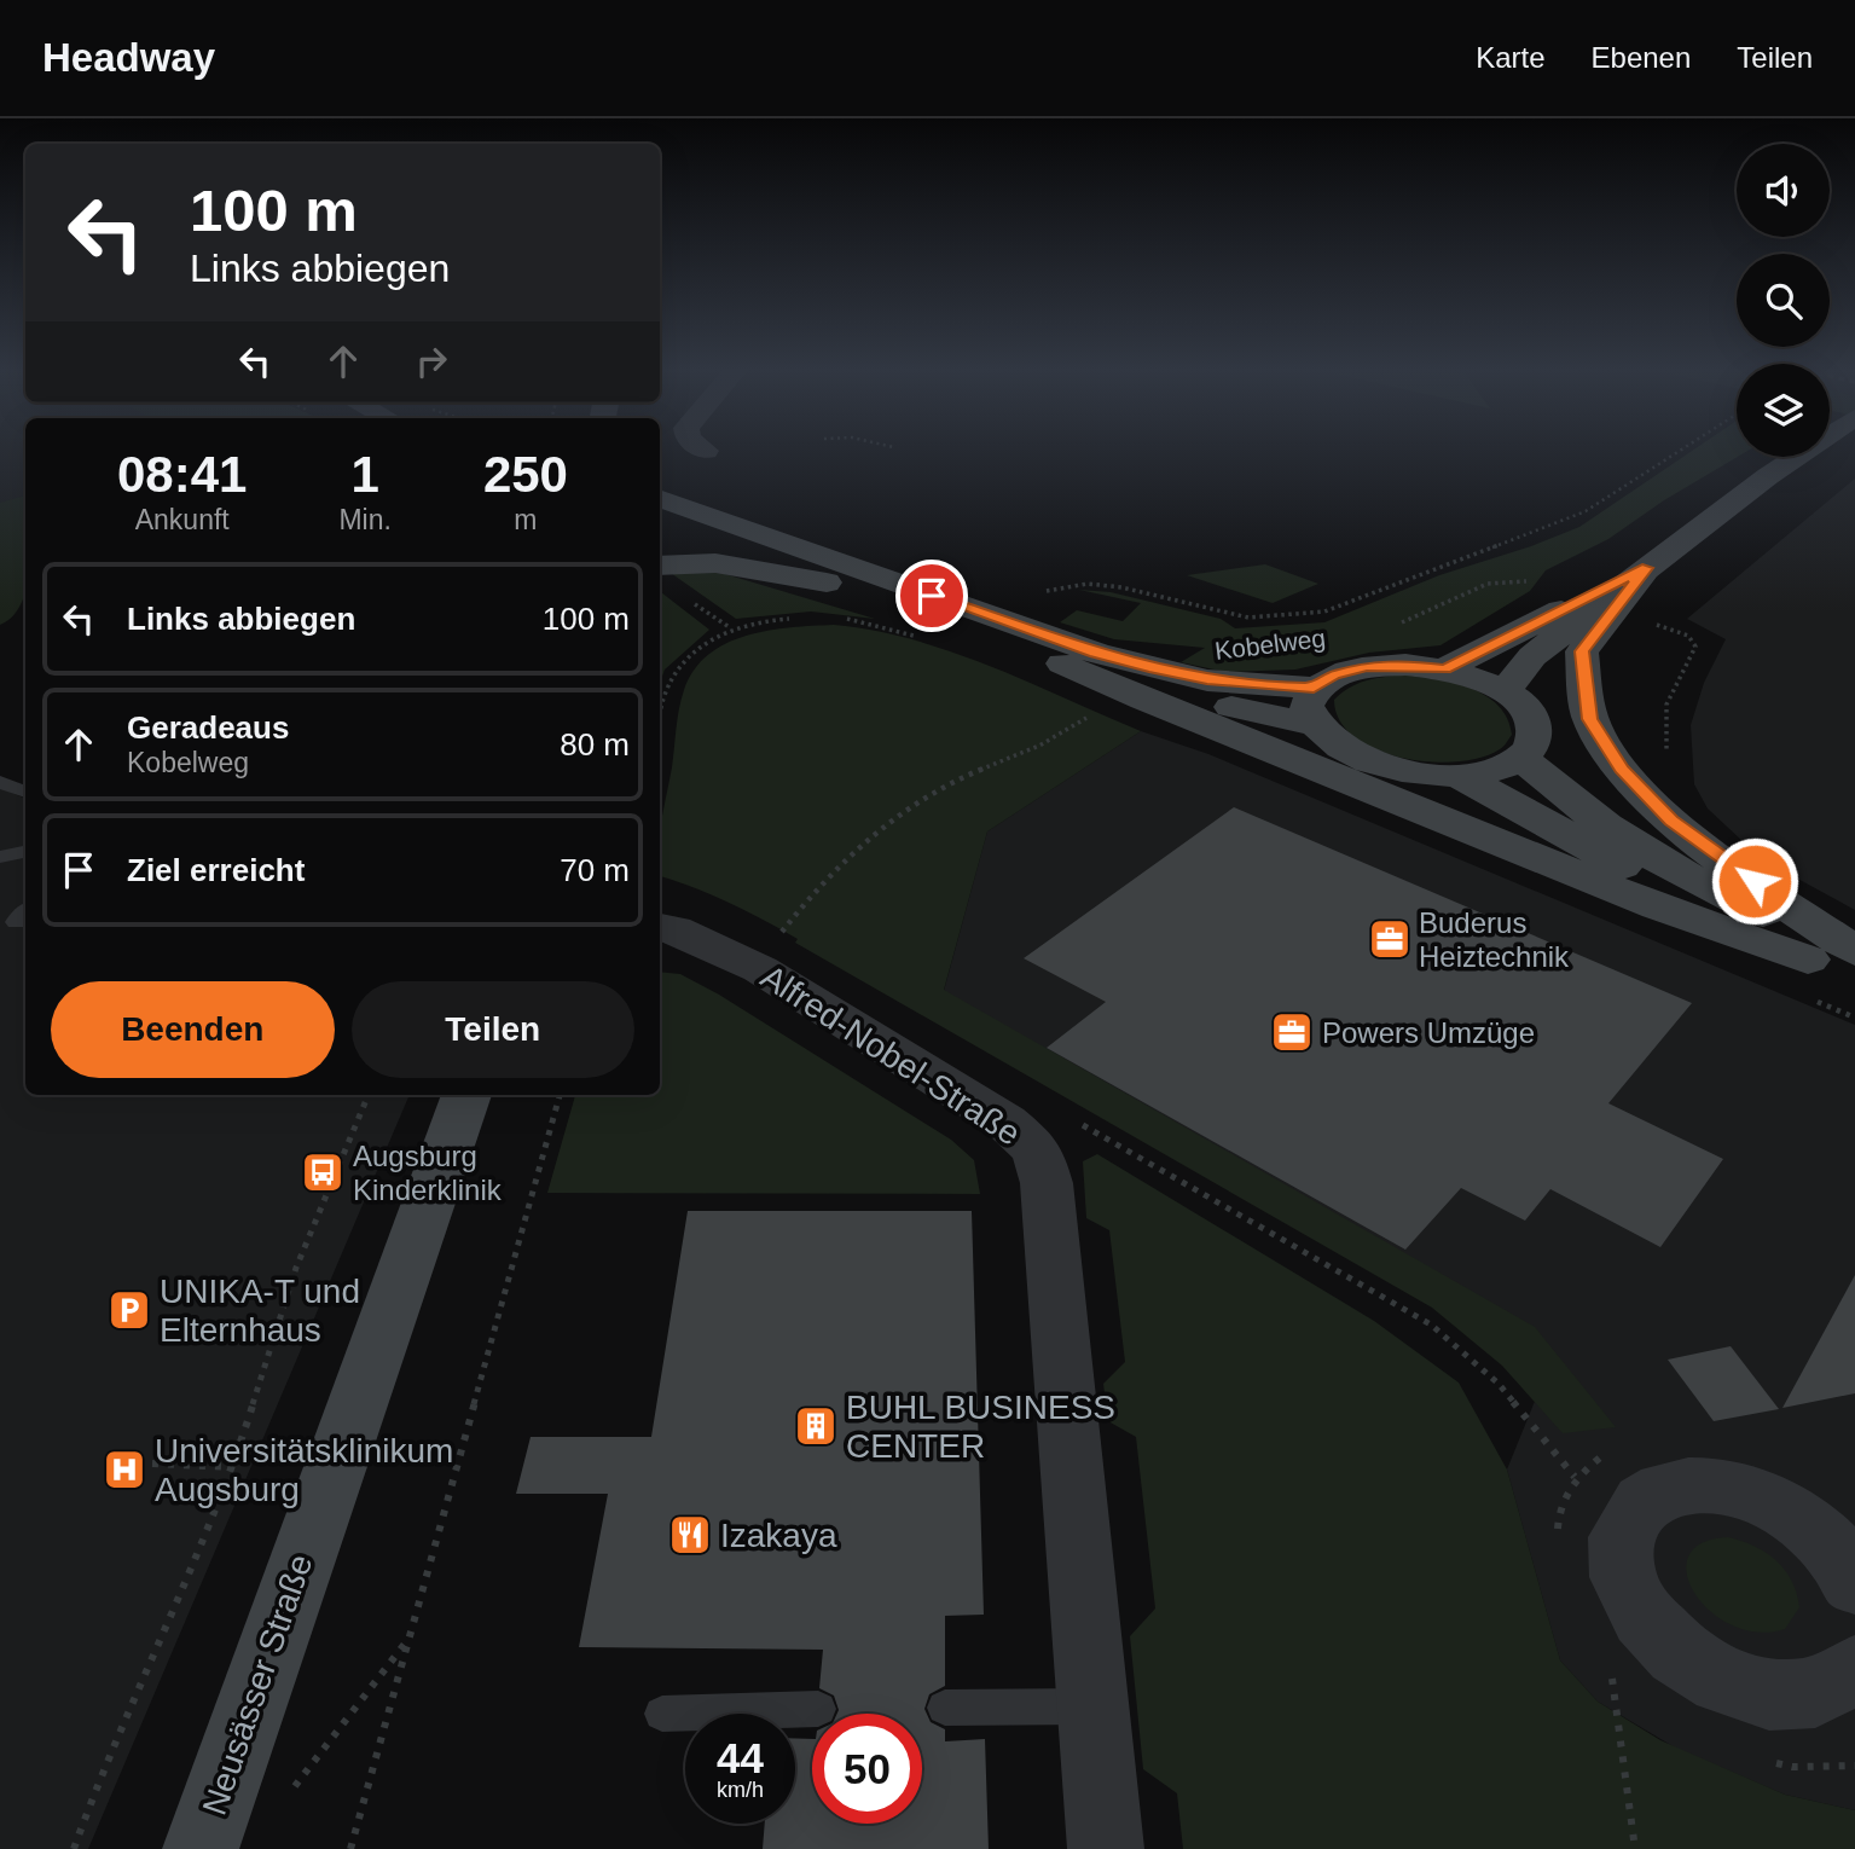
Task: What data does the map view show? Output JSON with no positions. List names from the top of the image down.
{
  "streets": {
    "main road": ["Kobelweg", "Neusässer Straße"],
    "street": ["Alfred-Nobel-Straße"]
  },
  "places": {
    "office": ["Buderus Heiztechnik", "Powers Umzüge"],
    "bus stop": ["Augsburg Kinderklinik"],
    "parking": ["UNIKA-T und Elternhaus"],
    "building": ["BUHL BUSINESS CENTER"],
    "hospital": ["Universitätsklinikum Augsburg"],
    "restaurant": ["Izakaya"]
  },
  "page": {
    "header": "Headway",
    "nav": ["Karte", "Ebenen", "Teilen"],
    "turn": ["100 m", "Links abbiegen"],
    "eta": [
      "08:41",
      "Ankunft",
      "1",
      "Min.",
      "250",
      "m"
    ],
    "list": [
      {
        "name": "Links abbiegen",
        "value": "100 m"
      },
      {
        "name": "Geradeaus",
        "note": "Kobelweg",
        "value": "80 m"
      },
      {
        "name": "Ziel erreicht",
        "value": "70 m"
      }
    ],
    "buttons": ["Beenden", "Teilen"],
    "speed": "44 km/h",
    "limit": "50"
  }
}
